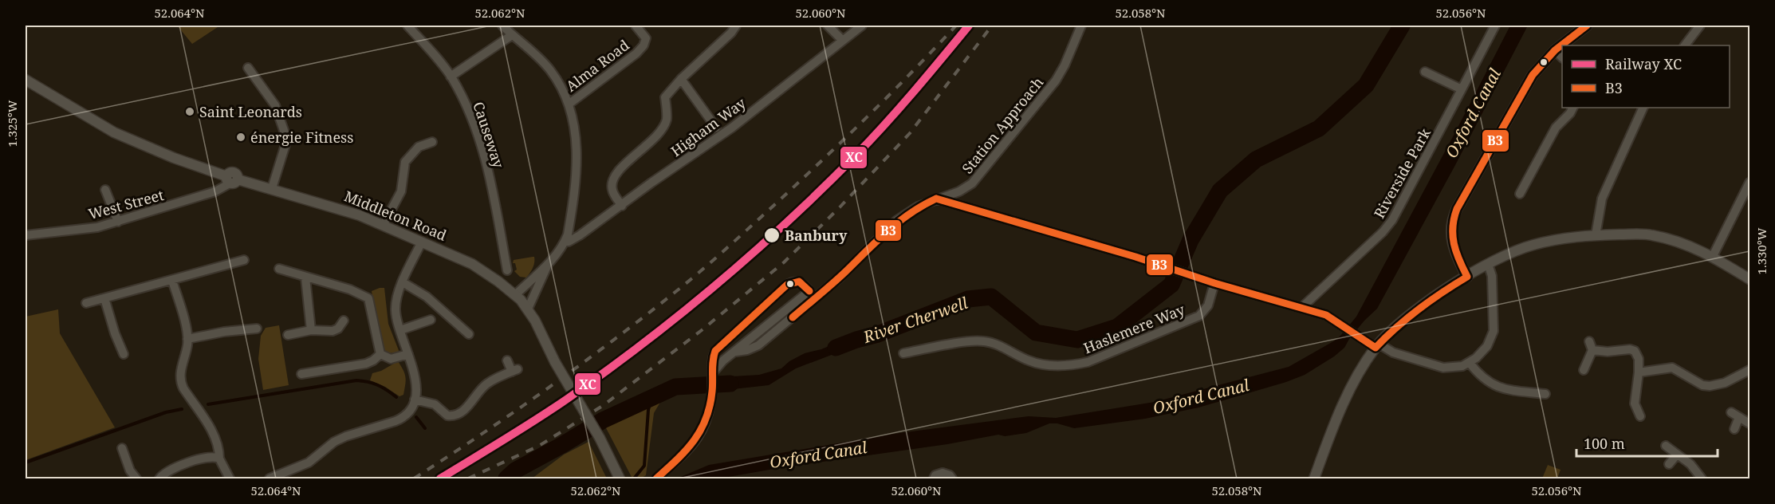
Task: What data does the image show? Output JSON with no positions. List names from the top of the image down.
{
  "streets": {
    "street": [
      "Alma Road",
      "Station Approach",
      "Higham Way",
      "Causeway",
      "Riverside Park",
      "West Street",
      "Middleton Road",
      "Haslemere Way"
    ]
  },
  "crossings": [
    ["West Street", "Middleton Road"]
  ],
  "water": ["Oxford Canal", "River Cherwell"],
  "places": ["Saint Leonards", "énergie Fitness", "Banbury"],
  "lines": ["rail line XC", "transit line B3"],
  "legend": ["Railway XC", "B3"],
  "scale_bar": "100 m",
  "coordinates": [
    "52.064°N",
    "52.062°N",
    "52.060°N",
    "52.058°N",
    "52.056°N",
    "1.325°W",
    "1.330°W"
  ]
}
